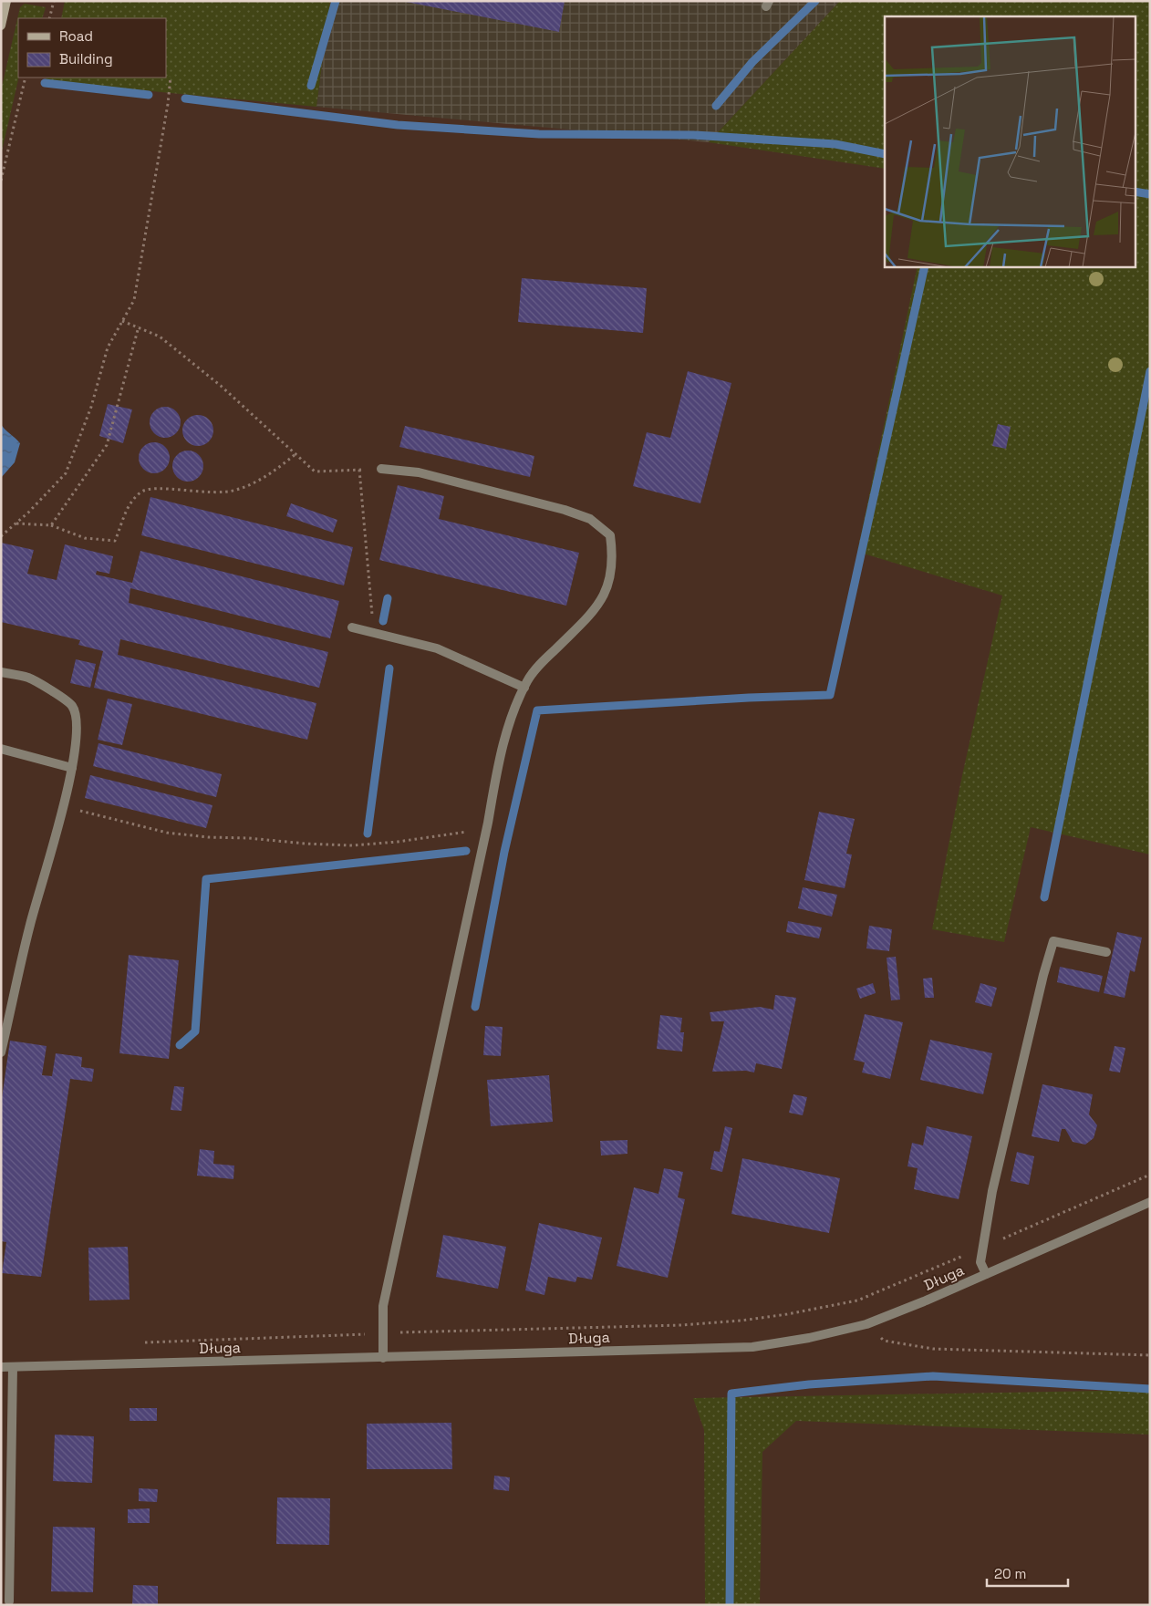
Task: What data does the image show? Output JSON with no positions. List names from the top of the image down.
{
  "streets": {
    "street": ["Długa"]
  },
  "legend": ["Road", "Building"],
  "scale_bar": "20 m"
}
